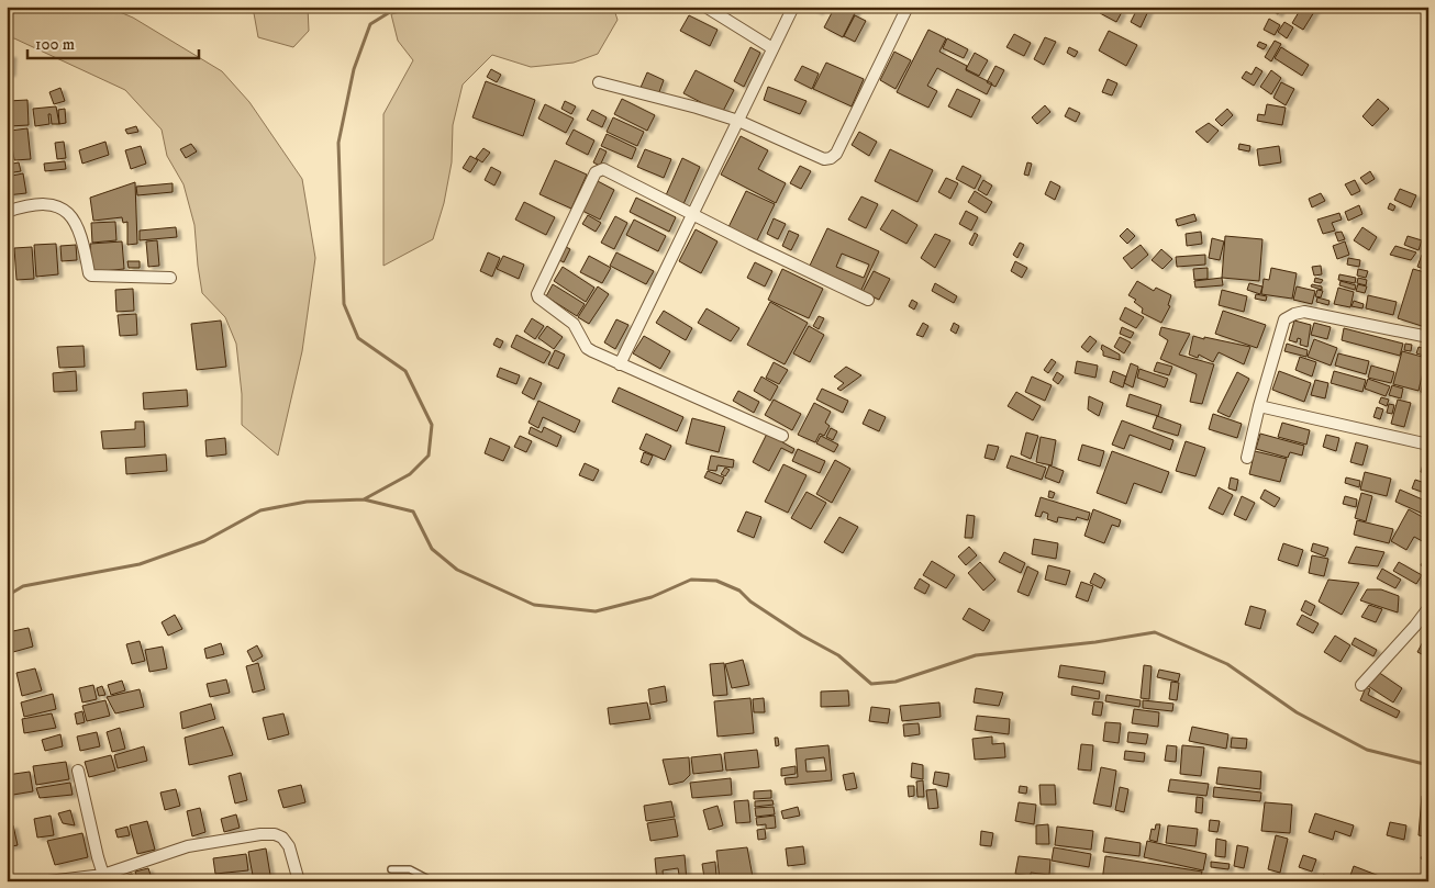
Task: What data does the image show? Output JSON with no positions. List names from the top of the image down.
{
  "scale_bar": "100 m"
}
